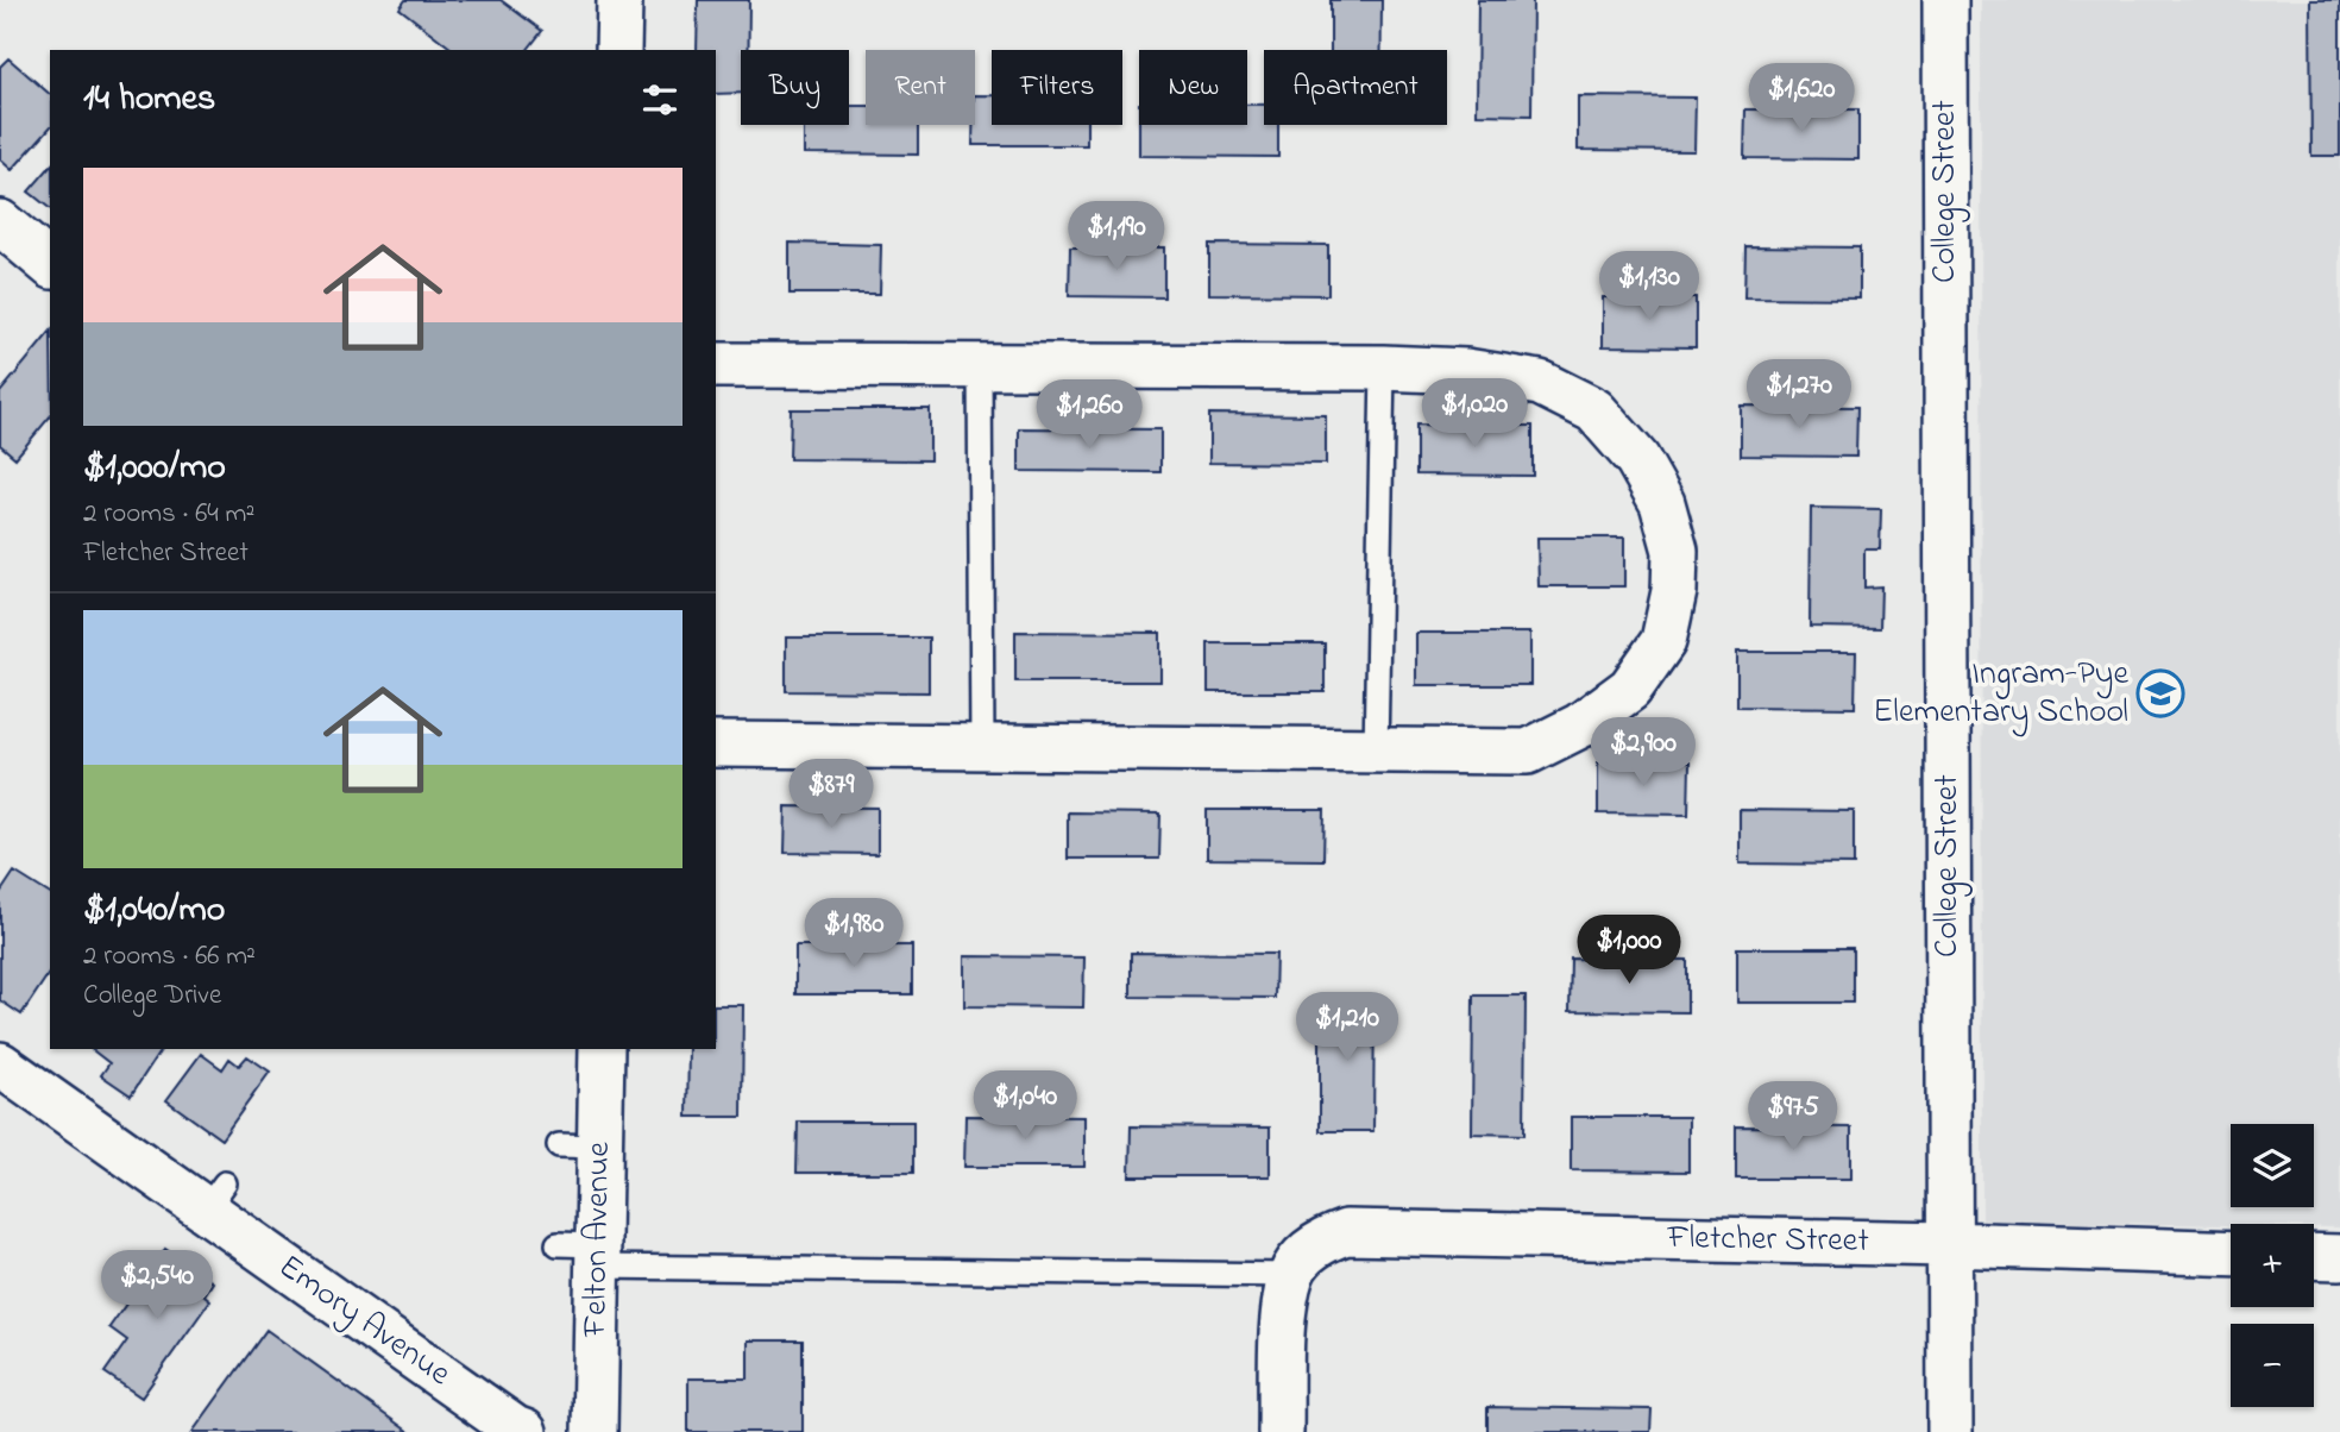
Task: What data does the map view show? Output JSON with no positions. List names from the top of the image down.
{
  "streets": {
    "street": [
      "College Street",
      "Felton Avenue",
      "Fletcher Street",
      "Emory Avenue"
    ]
  },
  "crossings": [
    ["College Street", "Fletcher Street"]
  ],
  "places": {
    "school or university": ["Ingram-Pye Elementary School"]
  },
  "page": {
    "chip": [
      "Buy",
      "Rent",
      "Filters",
      "New",
      "Apartment"
    ],
    "heading": "14 homes",
    "price": [
      "$1,620",
      "$1,190",
      "$1,130",
      "$1,270",
      "$1,020",
      "$1,260",
      "$2,900",
      "$879",
      "$1,980",
      "$1,000",
      "$1,210",
      "$1,040",
      "$975",
      "$2,540"
    ],
    "list": [
      {
        "name": "$1,000/mo",
        "note": "2 rooms · 64 m² · Fletcher Street"
      },
      {
        "name": "$1,040/mo",
        "note": "2 rooms · 66 m² · College Drive"
      }
    ],
    "map_buttons": ["+", "−"]
  }
}
